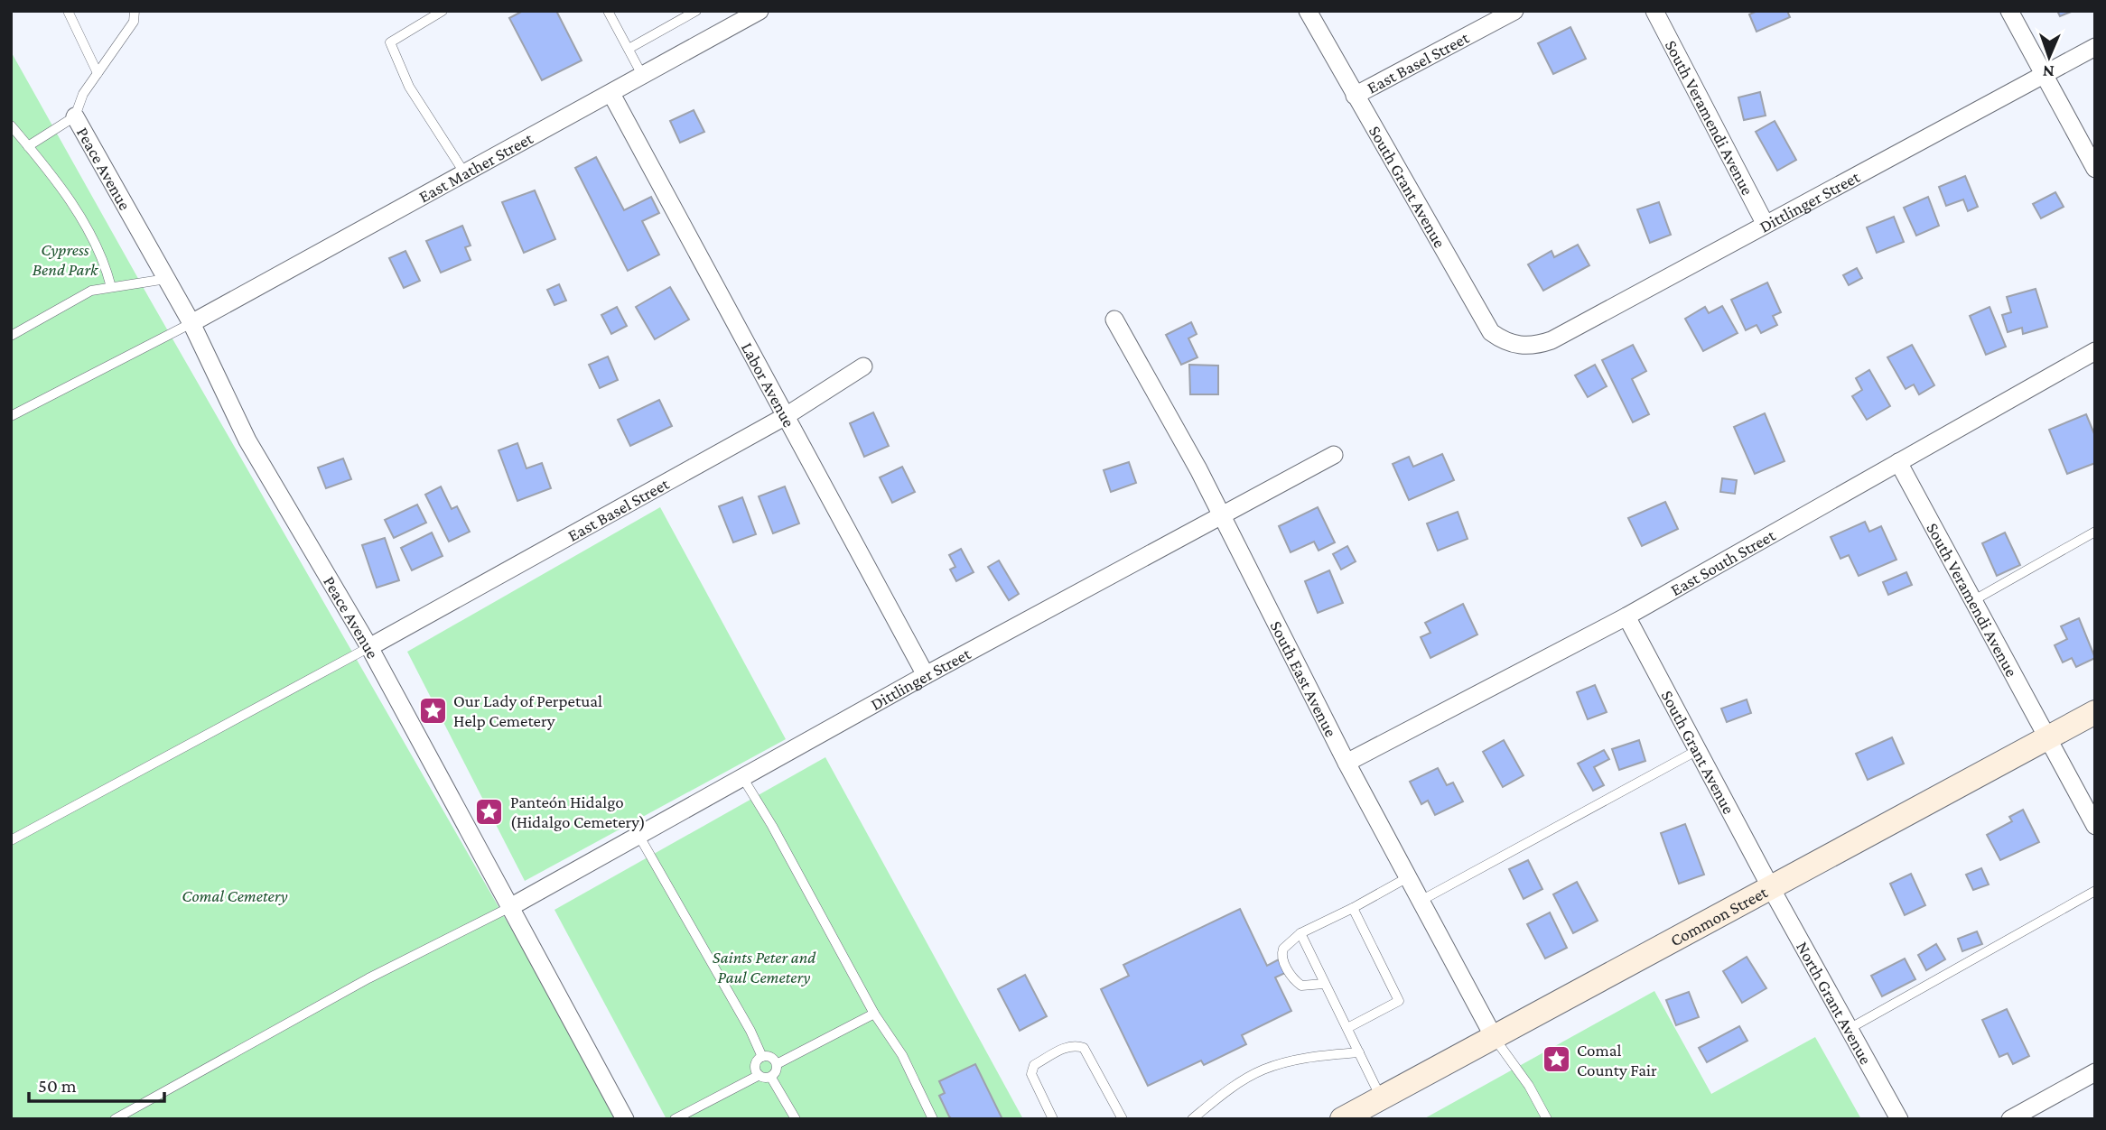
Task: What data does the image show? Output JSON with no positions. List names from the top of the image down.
{
  "streets": {
    "main road": ["Common Street"],
    "street": [
      "East Basel Street",
      "South Veramendi Avenue",
      "East Mather Street",
      "Peace Avenue",
      "South Grant Avenue",
      "Dittlinger Street",
      "Labor Avenue",
      "East South Street",
      "South East Avenue",
      "North Grant Avenue"
    ]
  },
  "crossings": [
    ["East Basel Street", "Peace Avenue"],
    ["East Basel Street", "South Grant Avenue"],
    ["East Basel Street", "Labor Avenue"],
    ["South Veramendi Avenue", "Dittlinger Street"],
    ["South Veramendi Avenue", "East South Street"],
    ["South Veramendi Avenue", "Common Street"],
    ["East Mather Street", "Peace Avenue"],
    ["East Mather Street", "Labor Avenue"],
    ["Peace Avenue", "Dittlinger Street"],
    ["South Grant Avenue", "Dittlinger Street"],
    ["South Grant Avenue", "East South Street"],
    ["South Grant Avenue", "Common Street"],
    ["South Grant Avenue", "North Grant Avenue"],
    ["Dittlinger Street", "Labor Avenue"],
    ["Dittlinger Street", "South East Avenue"],
    ["East South Street", "South East Avenue"],
    ["South East Avenue", "Common Street"],
    ["Common Street", "North Grant Avenue"]
  ],
  "parks": ["Cypress Bend Park", "Comal Cemetery", "Saints Peter and Paul Cemetery"],
  "places": {
    "place": ["Our Lady of Perpetual Help Cemetery", "Panteón Hidalgo (Hidalgo Cemetery)", "Comal County Fair"]
  },
  "scale_bar": "50 m",
  "north": "bottom"
}
